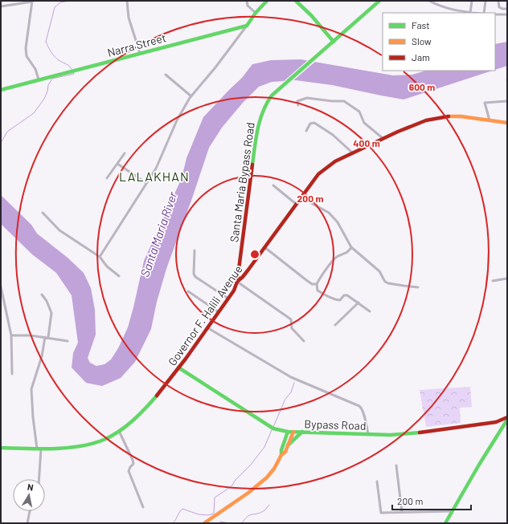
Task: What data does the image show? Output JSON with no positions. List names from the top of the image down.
{
  "streets": {
    "main road": [
      "Narra Street",
      "Santa Maria Bypass Road",
      "Governor F. Halili Avenue",
      "Bypass Road"
    ]
  },
  "crossings": [
    ["Santa Maria Bypass Road", "Governor F. Halili Avenue"],
    ["Governor F. Halili Avenue", "Bypass Road"]
  ],
  "districts": ["LALAKHAN"],
  "water": ["Santa Maria River"],
  "legend": ["Fast", "Slow", "Jam"],
  "scale_bar": "200 m",
  "north": "top",
  "rings": ["600 m", "400 m", "200 m"]
}
